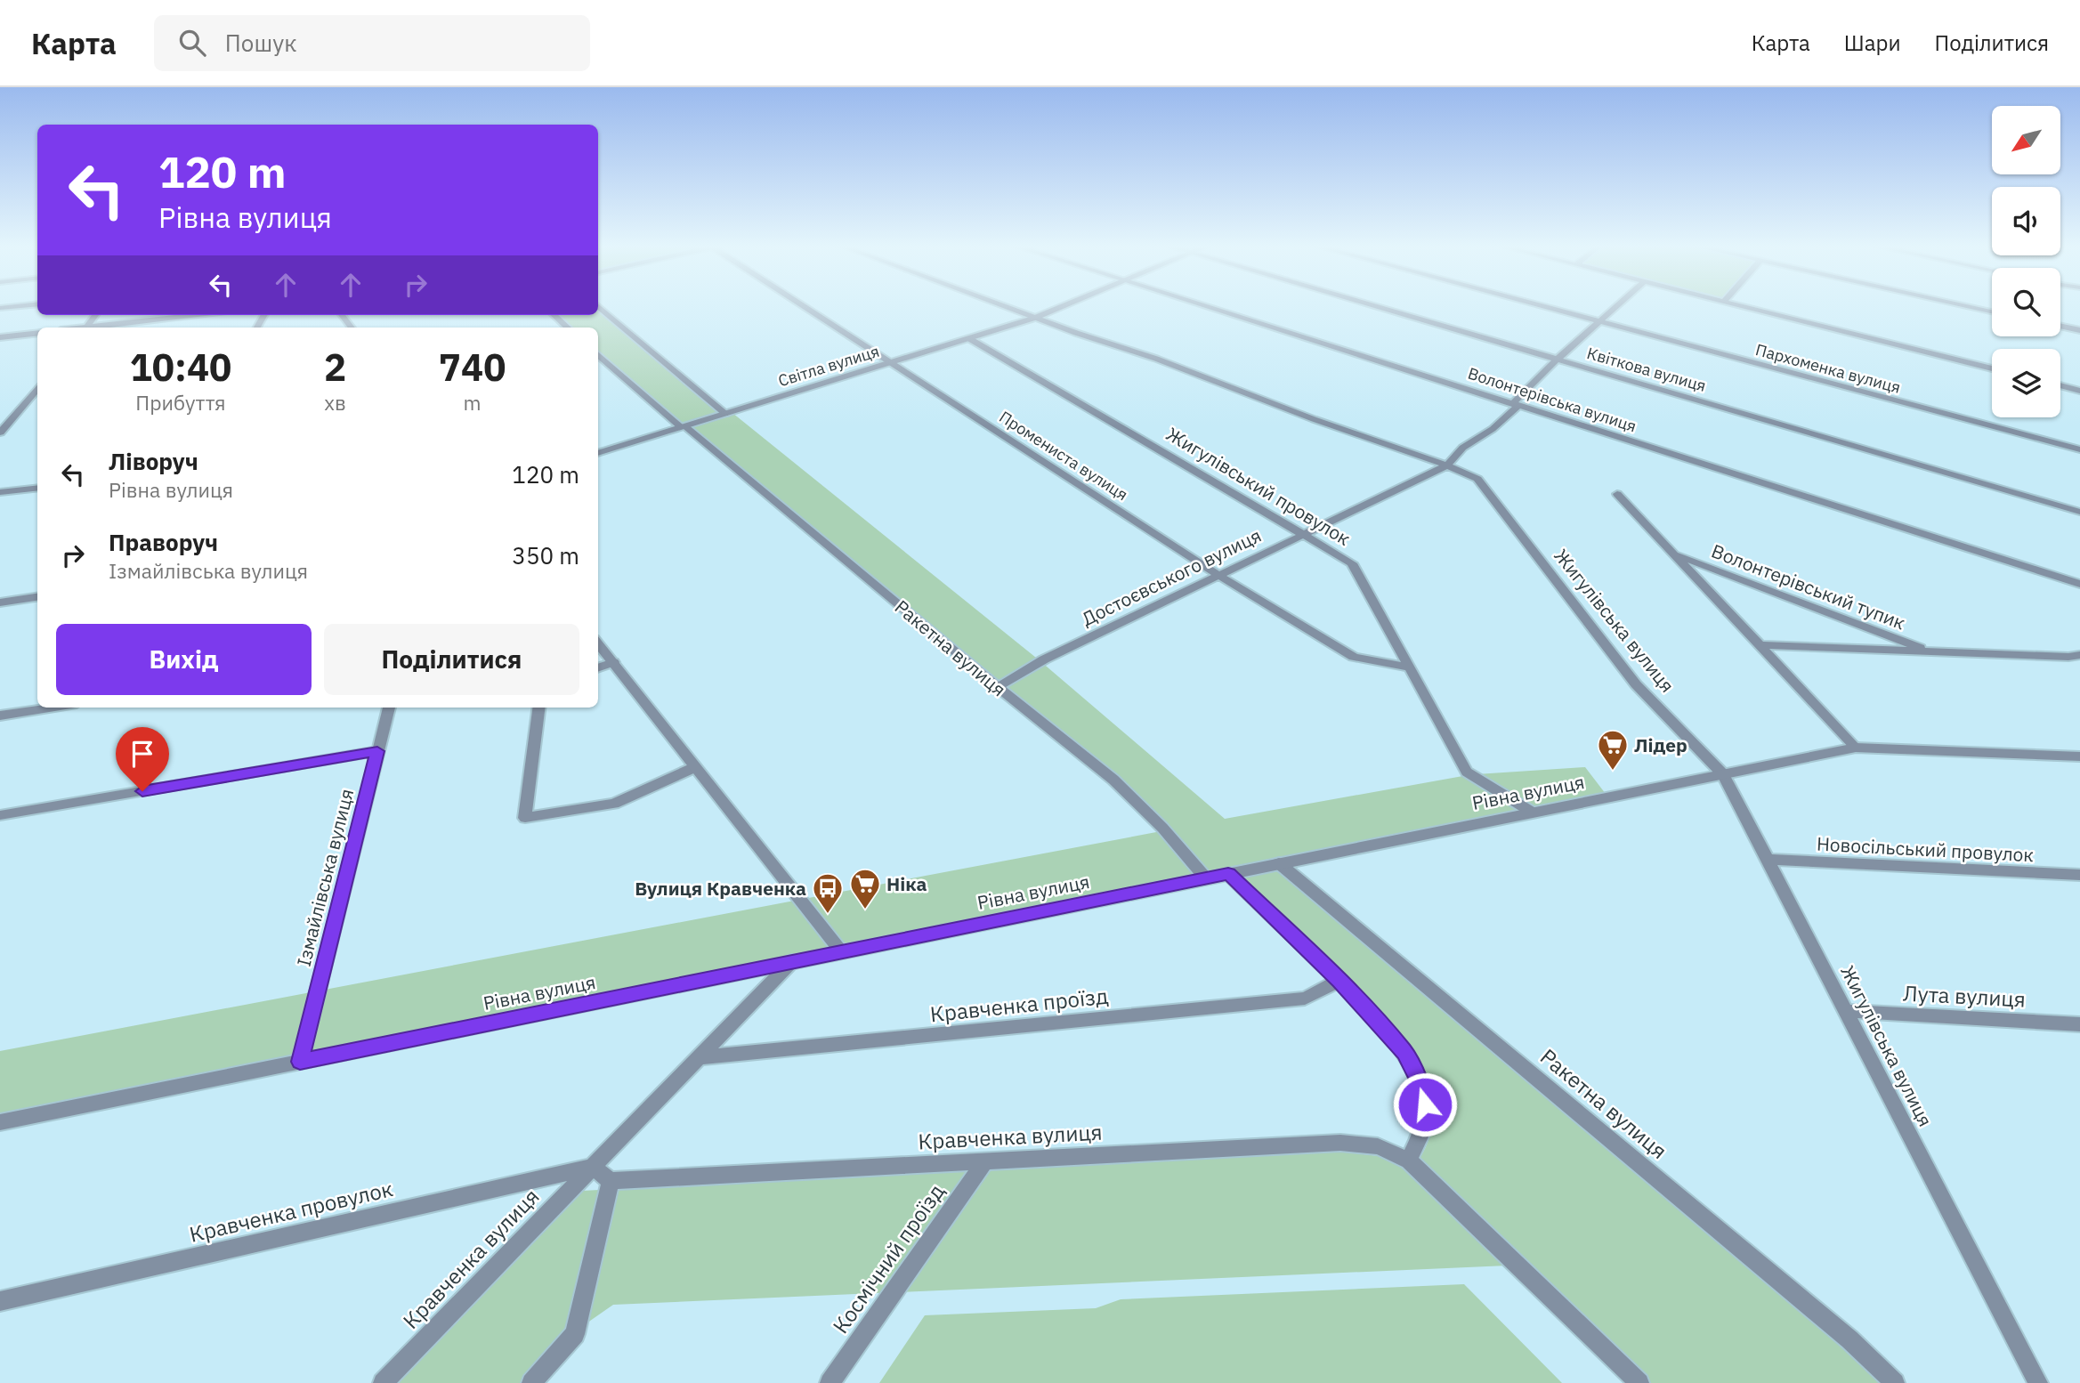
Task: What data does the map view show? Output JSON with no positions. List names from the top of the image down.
{
  "streets": {
    "street": [
      "Світла вулиця",
      "Пархоменка вулиця",
      "Квіткова вулиця",
      "Волонтерівська вулиця",
      "Промениста вулиця",
      "Жигулівський провулок",
      "Достоєвського вулиця",
      "Волонтерівський тупик",
      "Жигулівська вулиця",
      "Ракетна вулиця",
      "Рівна вулиця",
      "Новосільський провулок",
      "Ізмайлівська вулиця",
      "Лута вулиця",
      "Кравченка проїзд",
      "Кравченка вулиця",
      "Кравченка провулок",
      "Космічний проїзд"
    ]
  },
  "crossings": [
    ["Світла вулиця", "Промениста вулиця"],
    ["Світла вулиця", "Жигулівський провулок"],
    ["Світла вулиця", "Жигулівська вулиця"],
    ["Світла вулиця", "Ракетна вулиця"],
    ["Пархоменка вулиця", "Достоєвського вулиця"],
    ["Квіткова вулиця", "Достоєвського вулиця"],
    ["Волонтерівська вулиця", "Достоєвського вулиця"],
    ["Промениста вулиця", "Жигулівський провулок"],
    ["Промениста вулиця", "Достоєвського вулиця"],
    ["Жигулівський провулок", "Достоєвського вулиця"],
    ["Жигулівський провулок", "Рівна вулиця"],
    ["Достоєвського вулиця", "Жигулівська вулиця"],
    ["Достоєвського вулиця", "Ракетна вулиця"],
    ["Волонтерівський тупик", "Рівна вулиця"],
    ["Жигулівська вулиця", "Рівна вулиця"],
    ["Жигулівська вулиця", "Новосільський провулок"],
    ["Жигулівська вулиця", "Лута вулиця"],
    ["Ракетна вулиця", "Рівна вулиця"],
    ["Рівна вулиця", "Ізмайлівська вулиця"],
    ["Рівна вулиця", "Кравченка вулиця"],
    ["Кравченка проїзд", "Кравченка вулиця"],
    ["Кравченка вулиця", "Кравченка провулок"],
    ["Кравченка вулиця", "Космічний проїзд"]
  ],
  "places": {
    "supermarket": ["Лідер", "Ніка"],
    "bus stop": ["Вулиця Кравченка"]
  },
  "north": "bottom left",
  "page": {
    "header": "Карта",
    "search": "Пошук",
    "nav": ["Карта", "Шари", "Поділитися"],
    "turn": ["120 m", "Рівна вулиця"],
    "eta": [
      "10:40",
      "Прибуття",
      "2",
      "хв",
      "740",
      "m"
    ],
    "list": [
      {
        "name": "Ліворуч",
        "note": "Рівна вулиця",
        "value": "120 m"
      },
      {
        "name": "Праворуч",
        "note": "Ізмайлівська вулиця",
        "value": "350 m"
      }
    ],
    "buttons": ["Вихід", "Поділитися"]
  }
}
